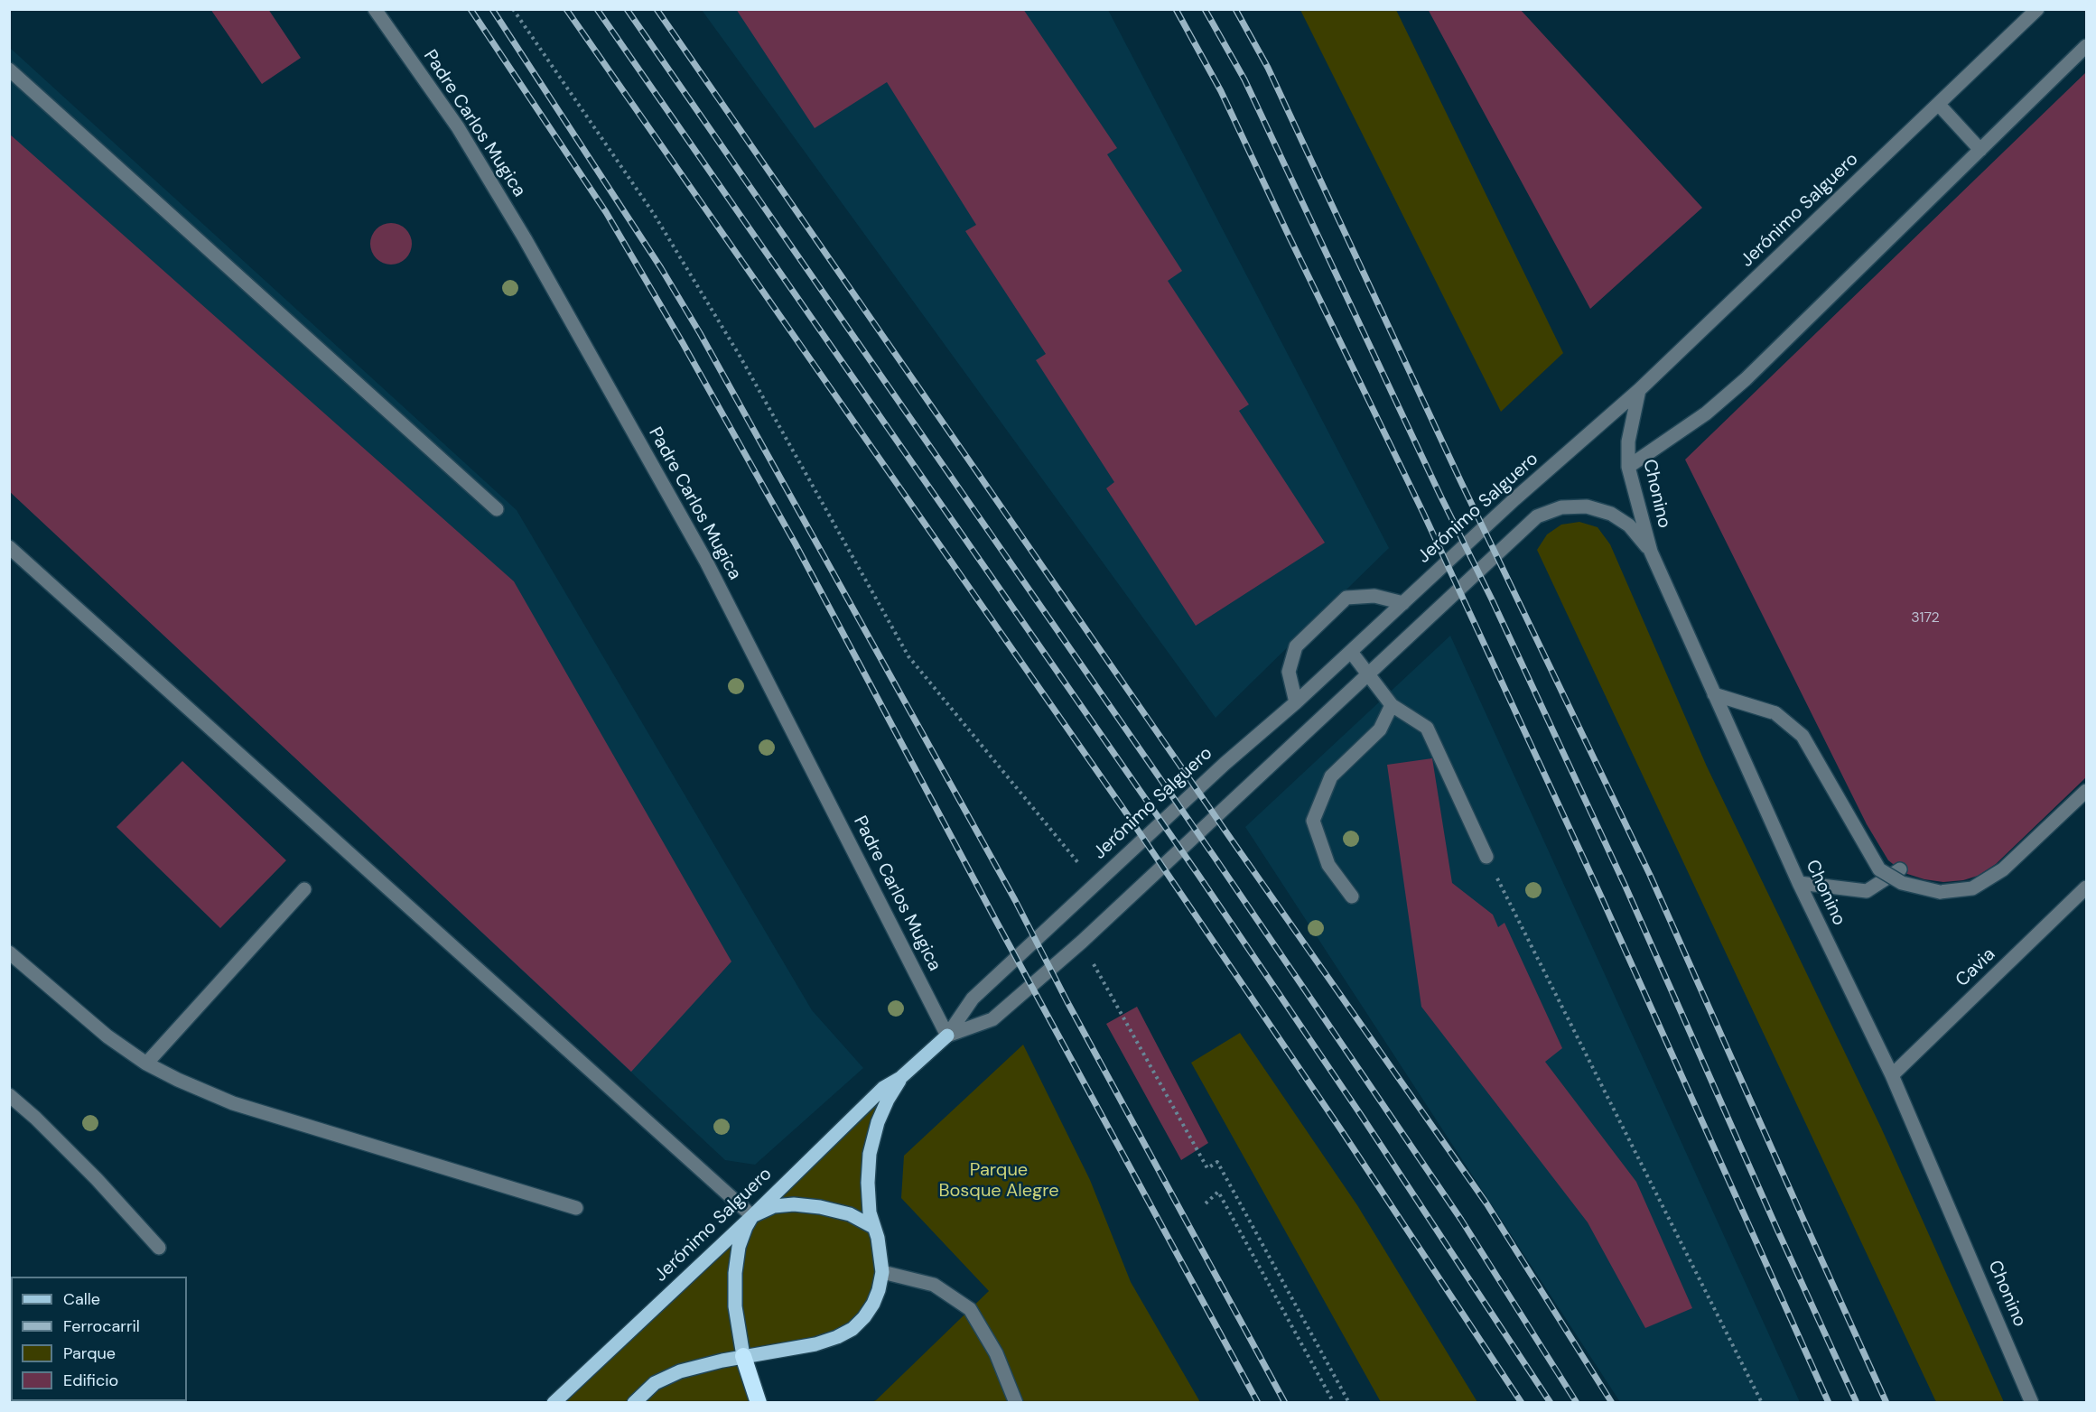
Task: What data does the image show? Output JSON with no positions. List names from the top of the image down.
{
  "streets": {
    "main road": ["Jerónimo Salguero"],
    "street": ["Padre Carlos Mugica", "Chonino", "Cavia"]
  },
  "crossings": [
    ["Padre Carlos Mugica", "Jerónimo Salguero"],
    ["Jerónimo Salguero", "Chonino"],
    ["Chonino", "Cavia"]
  ],
  "parks": ["Parque Bosque Alegre"],
  "house_numbers": ["3172"],
  "legend": [
    "Calle",
    "Ferrocarril",
    "Parque",
    "Edificio"
  ]
}
